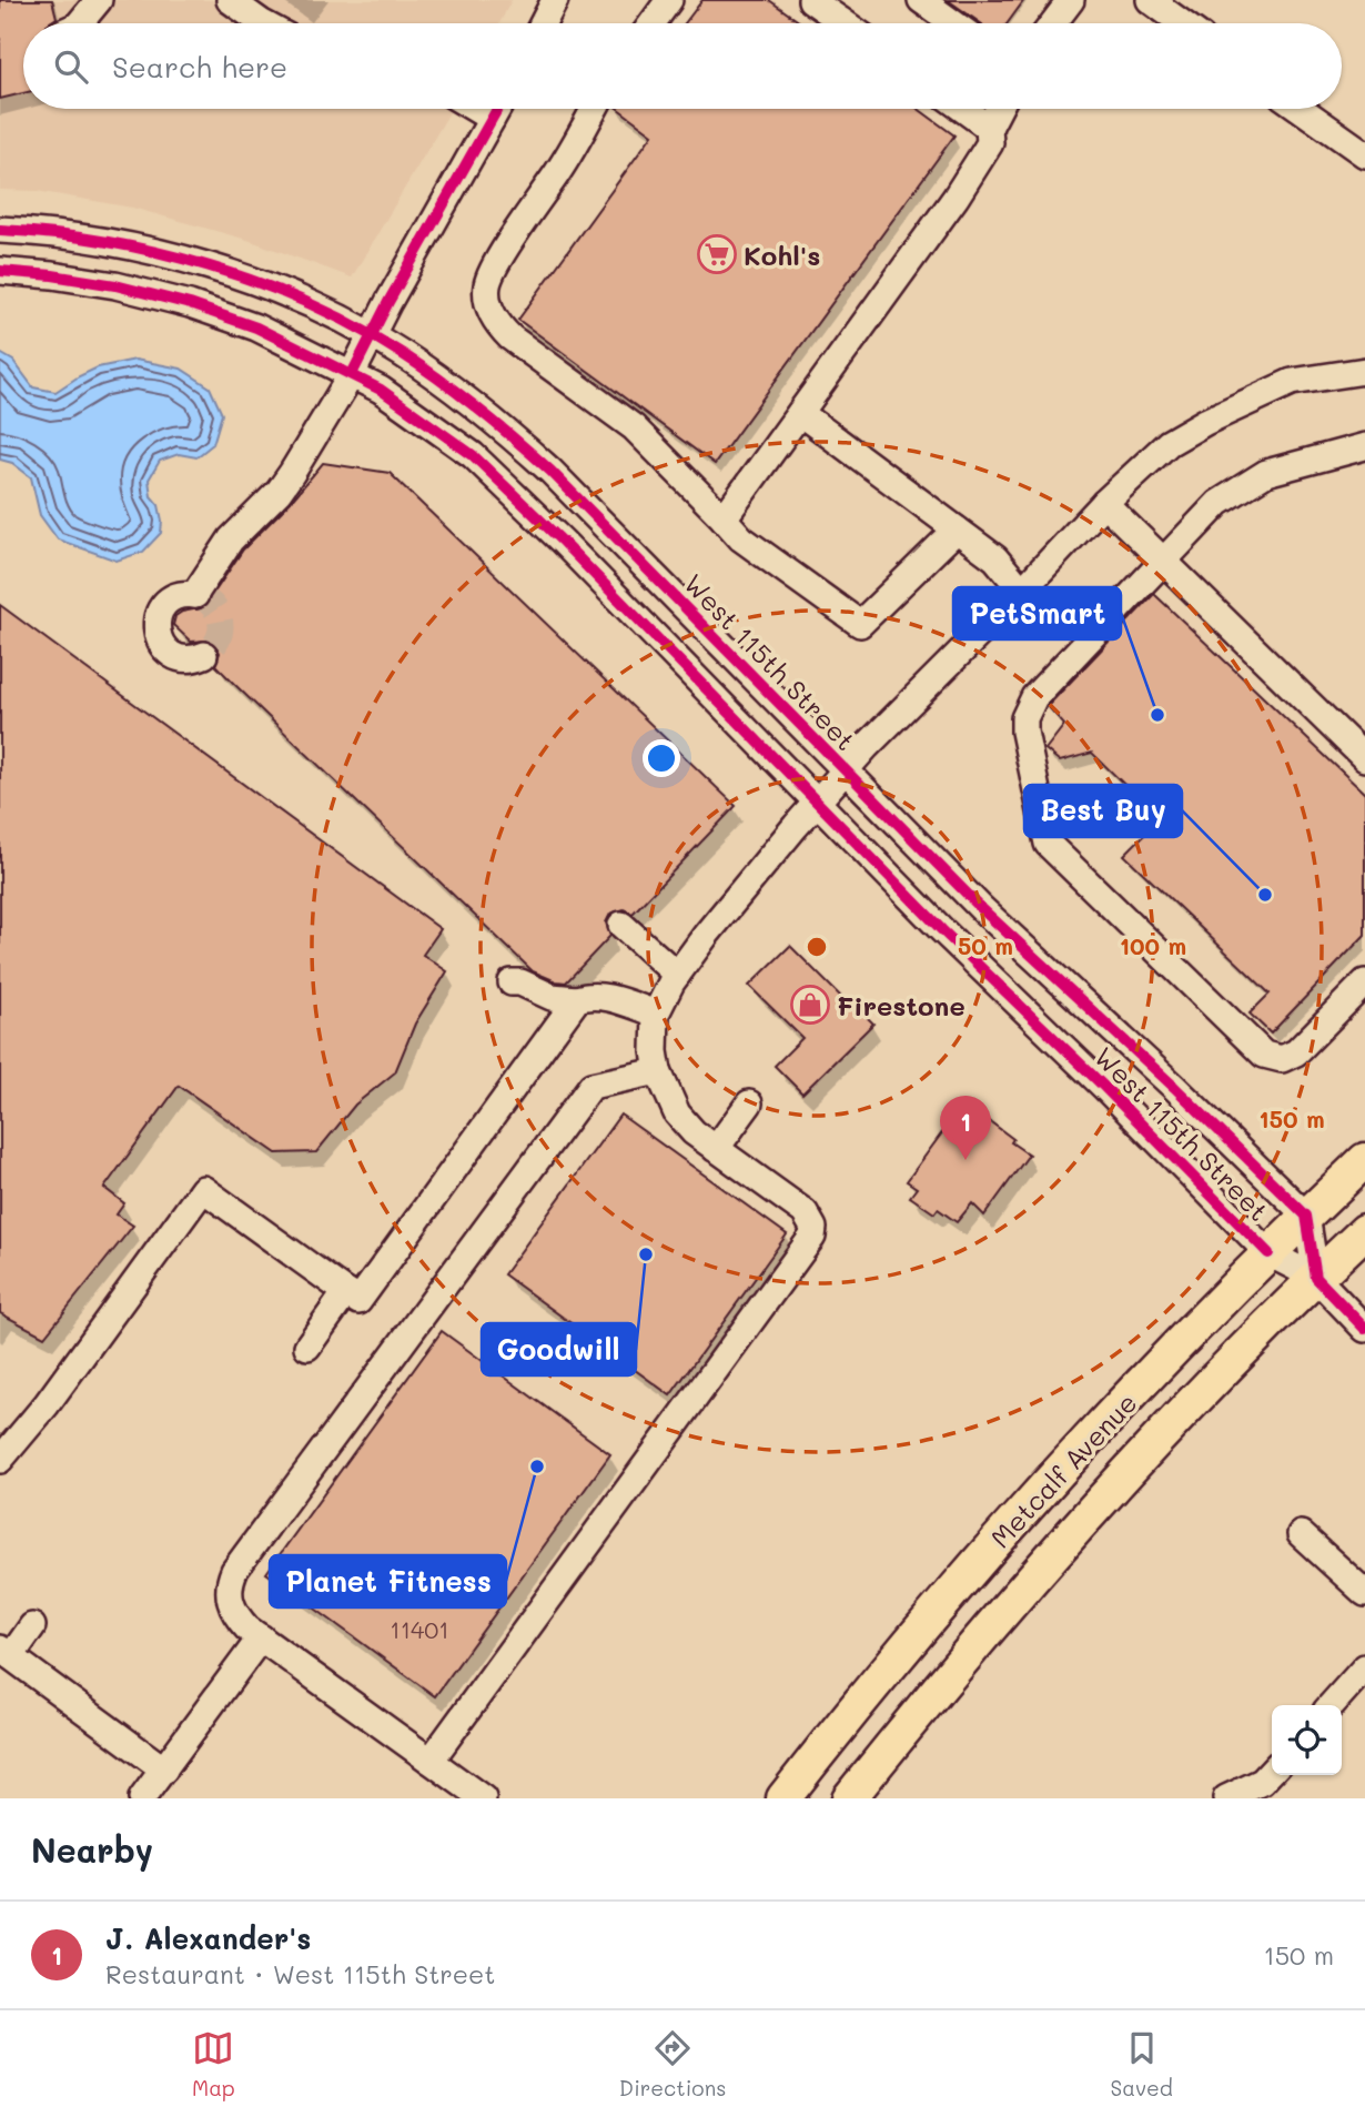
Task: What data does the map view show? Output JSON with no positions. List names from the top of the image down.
{
  "streets": {
    "main road": ["Metcalf Avenue"],
    "street": ["West 115th Street"]
  },
  "crossings": [
    ["West 115th Street", "Metcalf Avenue"]
  ],
  "places": {
    "supermarket": ["Kohl's"],
    "other": [
      "PetSmart",
      "Best Buy",
      "Goodwill",
      "Planet Fitness"
    ],
    "shop": ["Firestone"]
  },
  "house_numbers": ["11401"],
  "page": {
    "search": "Search here",
    "pins": "1",
    "heading": "Nearby",
    "list": [
      {
        "mark": "1",
        "name": "J. Alexander's",
        "note": "Restaurant · West 115th Street",
        "value": "150 m"
      }
    ],
    "nav": ["Map", "Directions", "Saved"]
  },
  "rings": ["50 m", "100 m", "150 m"]
}
